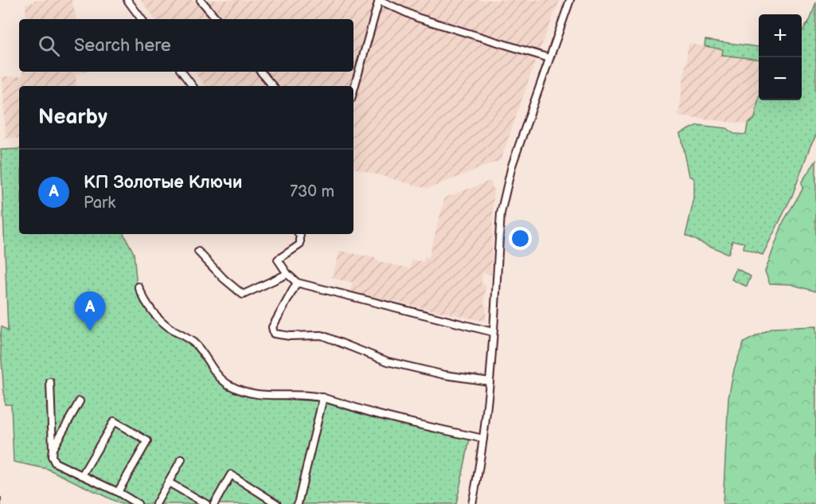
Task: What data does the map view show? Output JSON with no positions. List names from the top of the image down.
{
  "page": {
    "map_buttons": ["+", "−"],
    "search": "Search here",
    "heading": "Nearby",
    "list": [
      {
        "mark": "A",
        "name": "КП Золотые Ключи",
        "note": "Park",
        "value": "730 m"
      }
    ],
    "pins": "A"
  }
}
